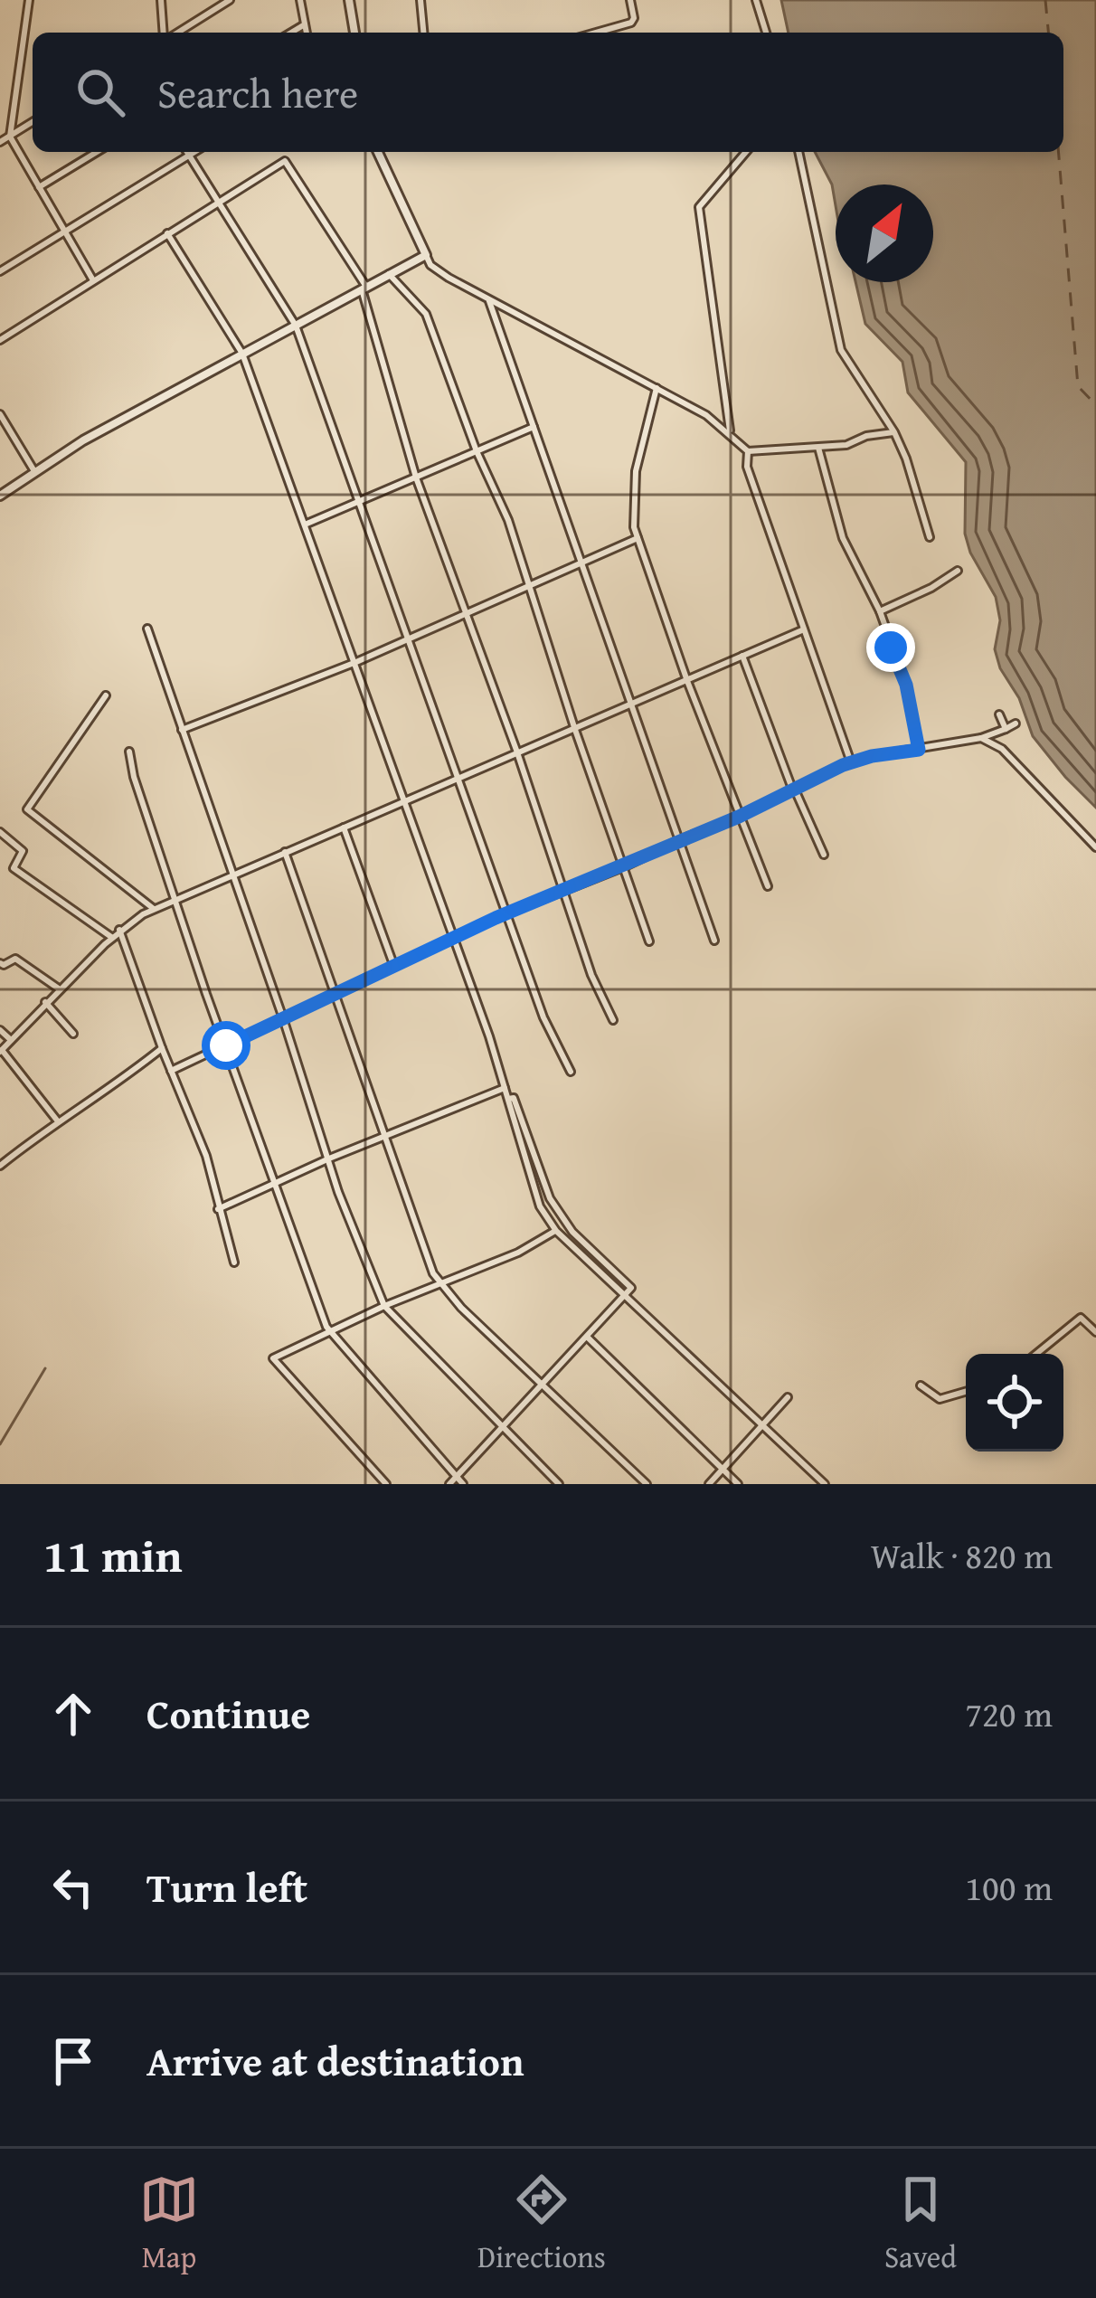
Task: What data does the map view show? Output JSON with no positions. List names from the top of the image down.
{
  "north": "top right",
  "page": {
    "search": "Search here",
    "heading": ["11 min", "Walk · 820 m"],
    "list": [
      ["Continue", "720 m"],
      ["Turn left", "100 m"],
      "Arrive at destination"
    ],
    "nav": ["Map", "Directions", "Saved"]
  }
}
